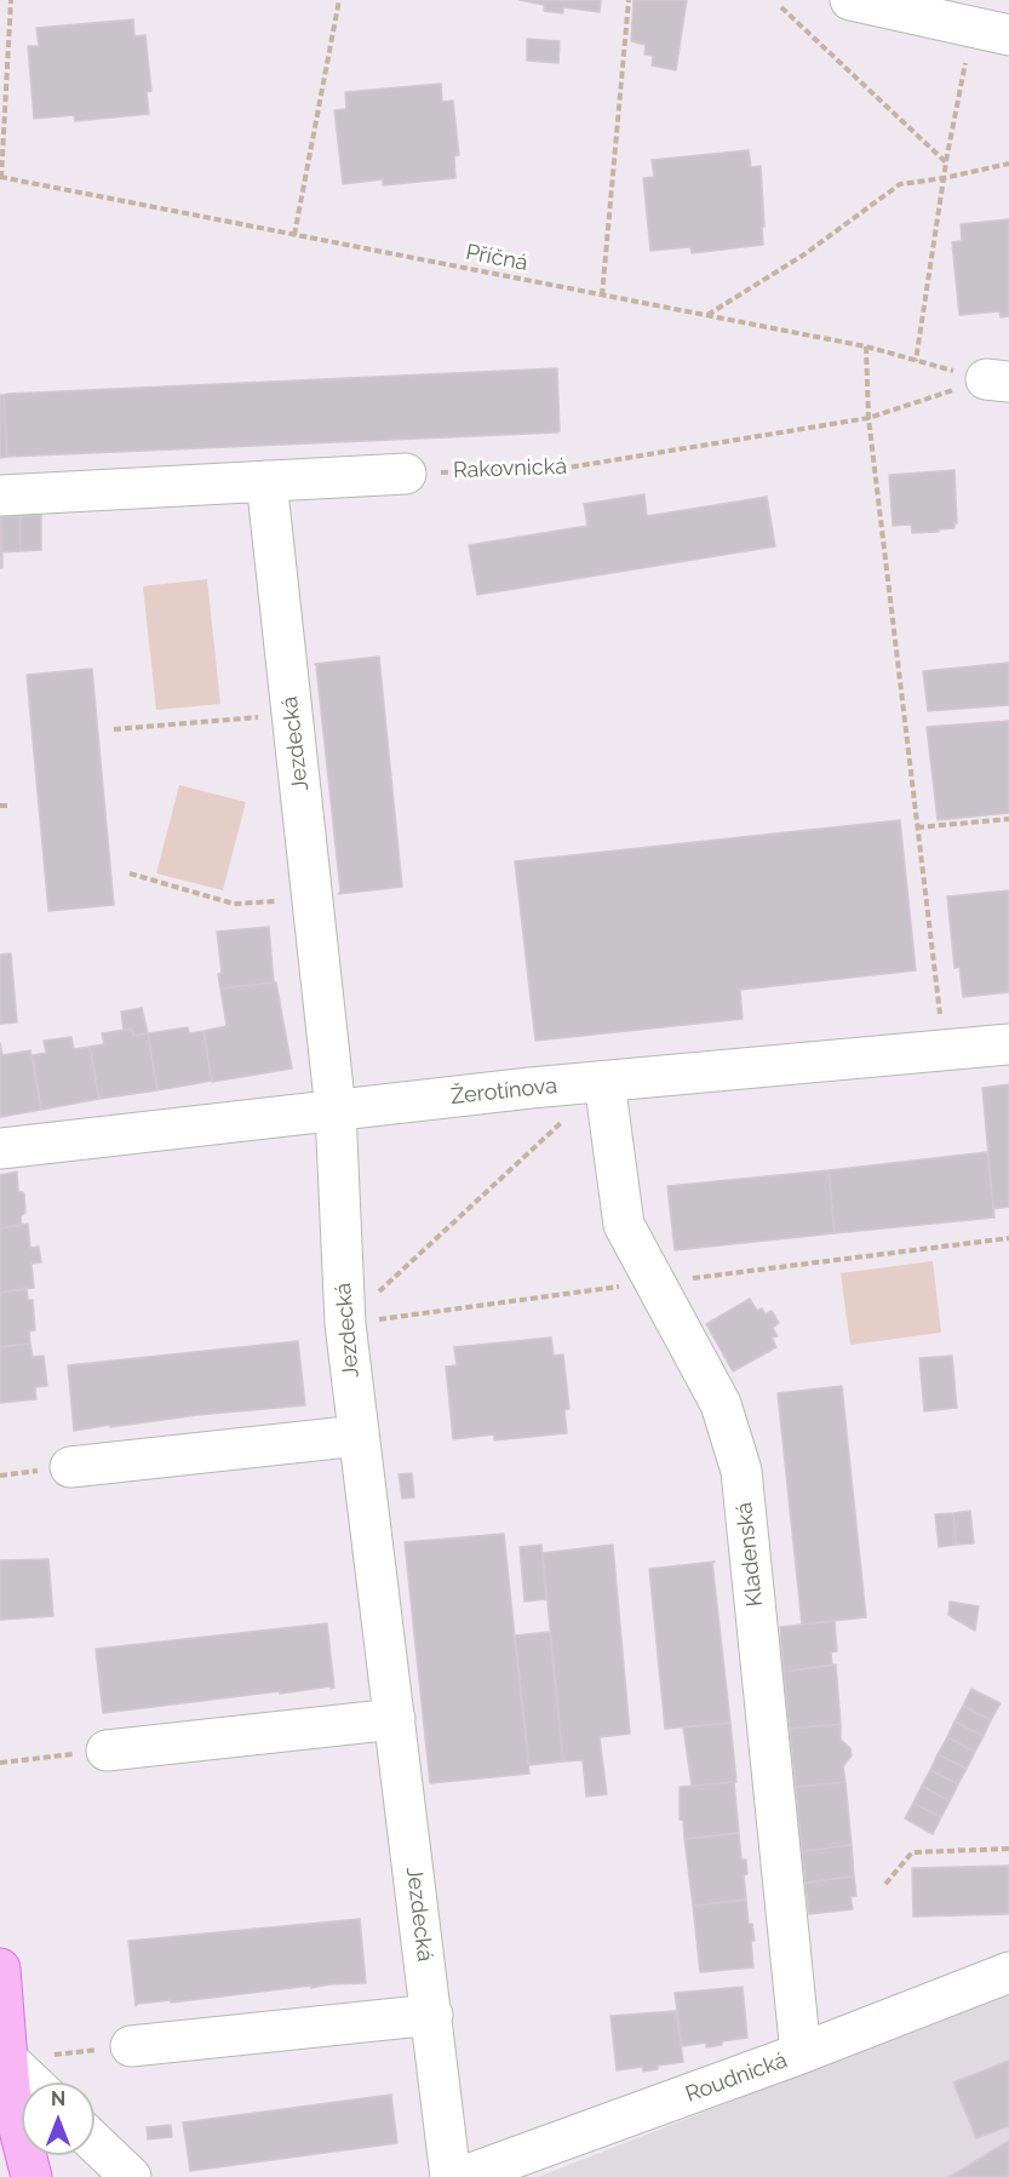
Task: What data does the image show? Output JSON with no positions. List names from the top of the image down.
{
  "streets": {
    "street": [
      "Jezdecká",
      "Žerotínova",
      "Kladenská",
      "Roudnická"
    ],
    "path": ["Příčná", "Rakovnická"]
  },
  "crossings": [
    ["Příčná", "Rakovnická"],
    ["Jezdecká", "Žerotínova"],
    ["Žerotínova", "Kladenská"],
    ["Kladenská", "Roudnická"]
  ],
  "north": "top"
}
